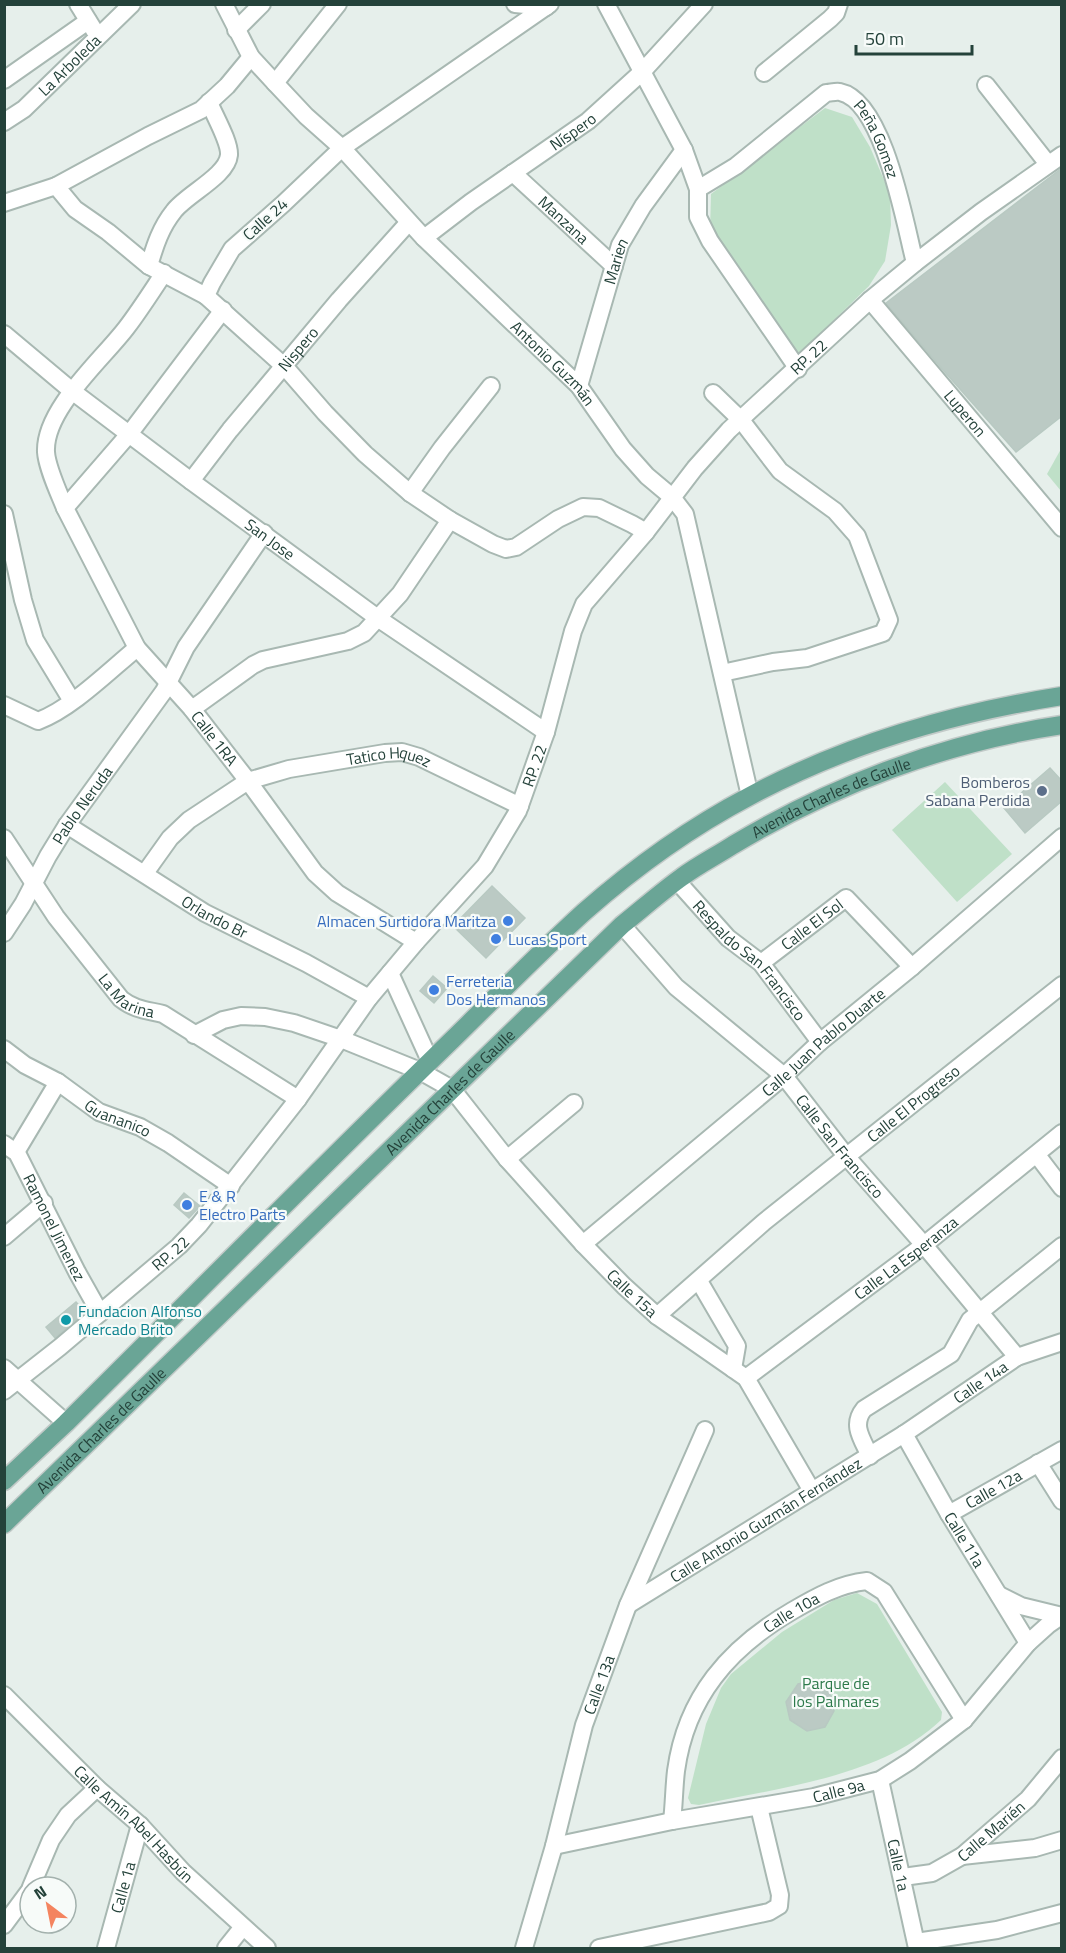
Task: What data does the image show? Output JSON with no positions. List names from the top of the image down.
{
  "streets": {
    "main road": ["Avenida Charles de Gaulle"],
    "street": [
      "La Arboleda",
      "Níspero",
      "Peña Gomez",
      "Calle 24",
      "Manzana",
      "Marien",
      "Nispero",
      "RP. 22",
      "Antonio Guzmán",
      "Luperon",
      "San Jose",
      "Calle 1RA",
      "Tatico Hquez",
      "Pablo Neruda",
      "Orlando Br",
      "Calle El Sol",
      "Respaldo San Francisco",
      "La Marina",
      "Calle Juan Pablo Duarte",
      "Calle El Progreso",
      "Guananico",
      "Calle San Francisco",
      "Ramonel Jimenez",
      "Calle La Esperanza",
      "Calle 15a",
      "Calle 14a",
      "Calle 12a",
      "Calle Antonio Guzmán Fernández",
      "Calle 11a",
      "Calle 10a",
      "Calle 13a",
      "Calle 9a",
      "Calle Amín Abel Hasbún",
      "Calle Marién",
      "Calle 1a"
    ]
  },
  "crossings": [
    ["Níspero", "Manzana"],
    ["Níspero", "Antonio Guzmán"],
    ["Peña Gomez", "RP. 22"],
    ["Calle 24", "Antonio Guzmán"],
    ["Manzana", "Marien"],
    ["Marien", "Antonio Guzmán"],
    ["Nispero", "Antonio Guzmán"],
    ["Nispero", "San Jose"],
    ["RP. 22", "Antonio Guzmán"],
    ["RP. 22", "Luperon"],
    ["RP. 22", "San Jose"],
    ["RP. 22", "Calle 1RA"],
    ["RP. 22", "Tatico Hquez"],
    ["RP. 22", "Orlando Br"],
    ["RP. 22", "La Marina"],
    ["RP. 22", "Guananico"],
    ["RP. 22", "Ramonel Jimenez"],
    ["Antonio Guzmán", "Avenida Charles de Gaulle"],
    ["San Jose", "Calle 1RA"],
    ["San Jose", "Pablo Neruda"],
    ["Calle 1RA", "Tatico Hquez"],
    ["Calle 1RA", "Pablo Neruda"],
    ["Tatico Hquez", "Orlando Br"],
    ["Avenida Charles de Gaulle", "Respaldo San Francisco"],
    ["Avenida Charles de Gaulle", "Calle San Francisco"],
    ["Avenida Charles de Gaulle", "Calle 15a"],
    ["Pablo Neruda", "Orlando Br"],
    ["Pablo Neruda", "La Marina"],
    ["Calle El Sol", "Respaldo San Francisco"],
    ["Calle El Sol", "Calle Juan Pablo Duarte"],
    ["Respaldo San Francisco", "Calle Juan Pablo Duarte"],
    ["Calle Juan Pablo Duarte", "Calle San Francisco"],
    ["Calle Juan Pablo Duarte", "Calle 15a"],
    ["Calle El Progreso", "Calle San Francisco"],
    ["Calle El Progreso", "Calle 15a"],
    ["Calle San Francisco", "Calle La Esperanza"],
    ["Calle San Francisco", "Calle 14a"],
    ["Calle La Esperanza", "Calle 15a"],
    ["Calle 15a", "Calle Antonio Guzmán Fernández"],
    ["Calle 14a", "Calle Antonio Guzmán Fernández"],
    ["Calle 14a", "Calle 11a"],
    ["Calle 12a", "Calle 11a"],
    ["Calle Antonio Guzmán Fernández", "Calle 11a"],
    ["Calle Antonio Guzmán Fernández", "Calle 13a"],
    ["Calle 11a", "Calle 9a"],
    ["Calle 10a", "Calle 9a"],
    ["Calle 13a", "Calle 9a"],
    ["Calle 9a", "Calle 1a"],
    ["Calle Amín Abel Hasbún", "Calle 1a"],
    ["Calle Marién", "Calle 1a"]
  ],
  "parks": ["Parque de los Palmares"],
  "places": [
    "Bomberos Sabana Perdida",
    "Almacen Surtidora Maritza",
    "Lucas Sport",
    "Ferreteria Dos Hermanos",
    "E & R Electro Parts",
    "Fundacion Alfonso Mercado Brito"
  ],
  "scale_bar": "50 m",
  "north": "top left"
}
